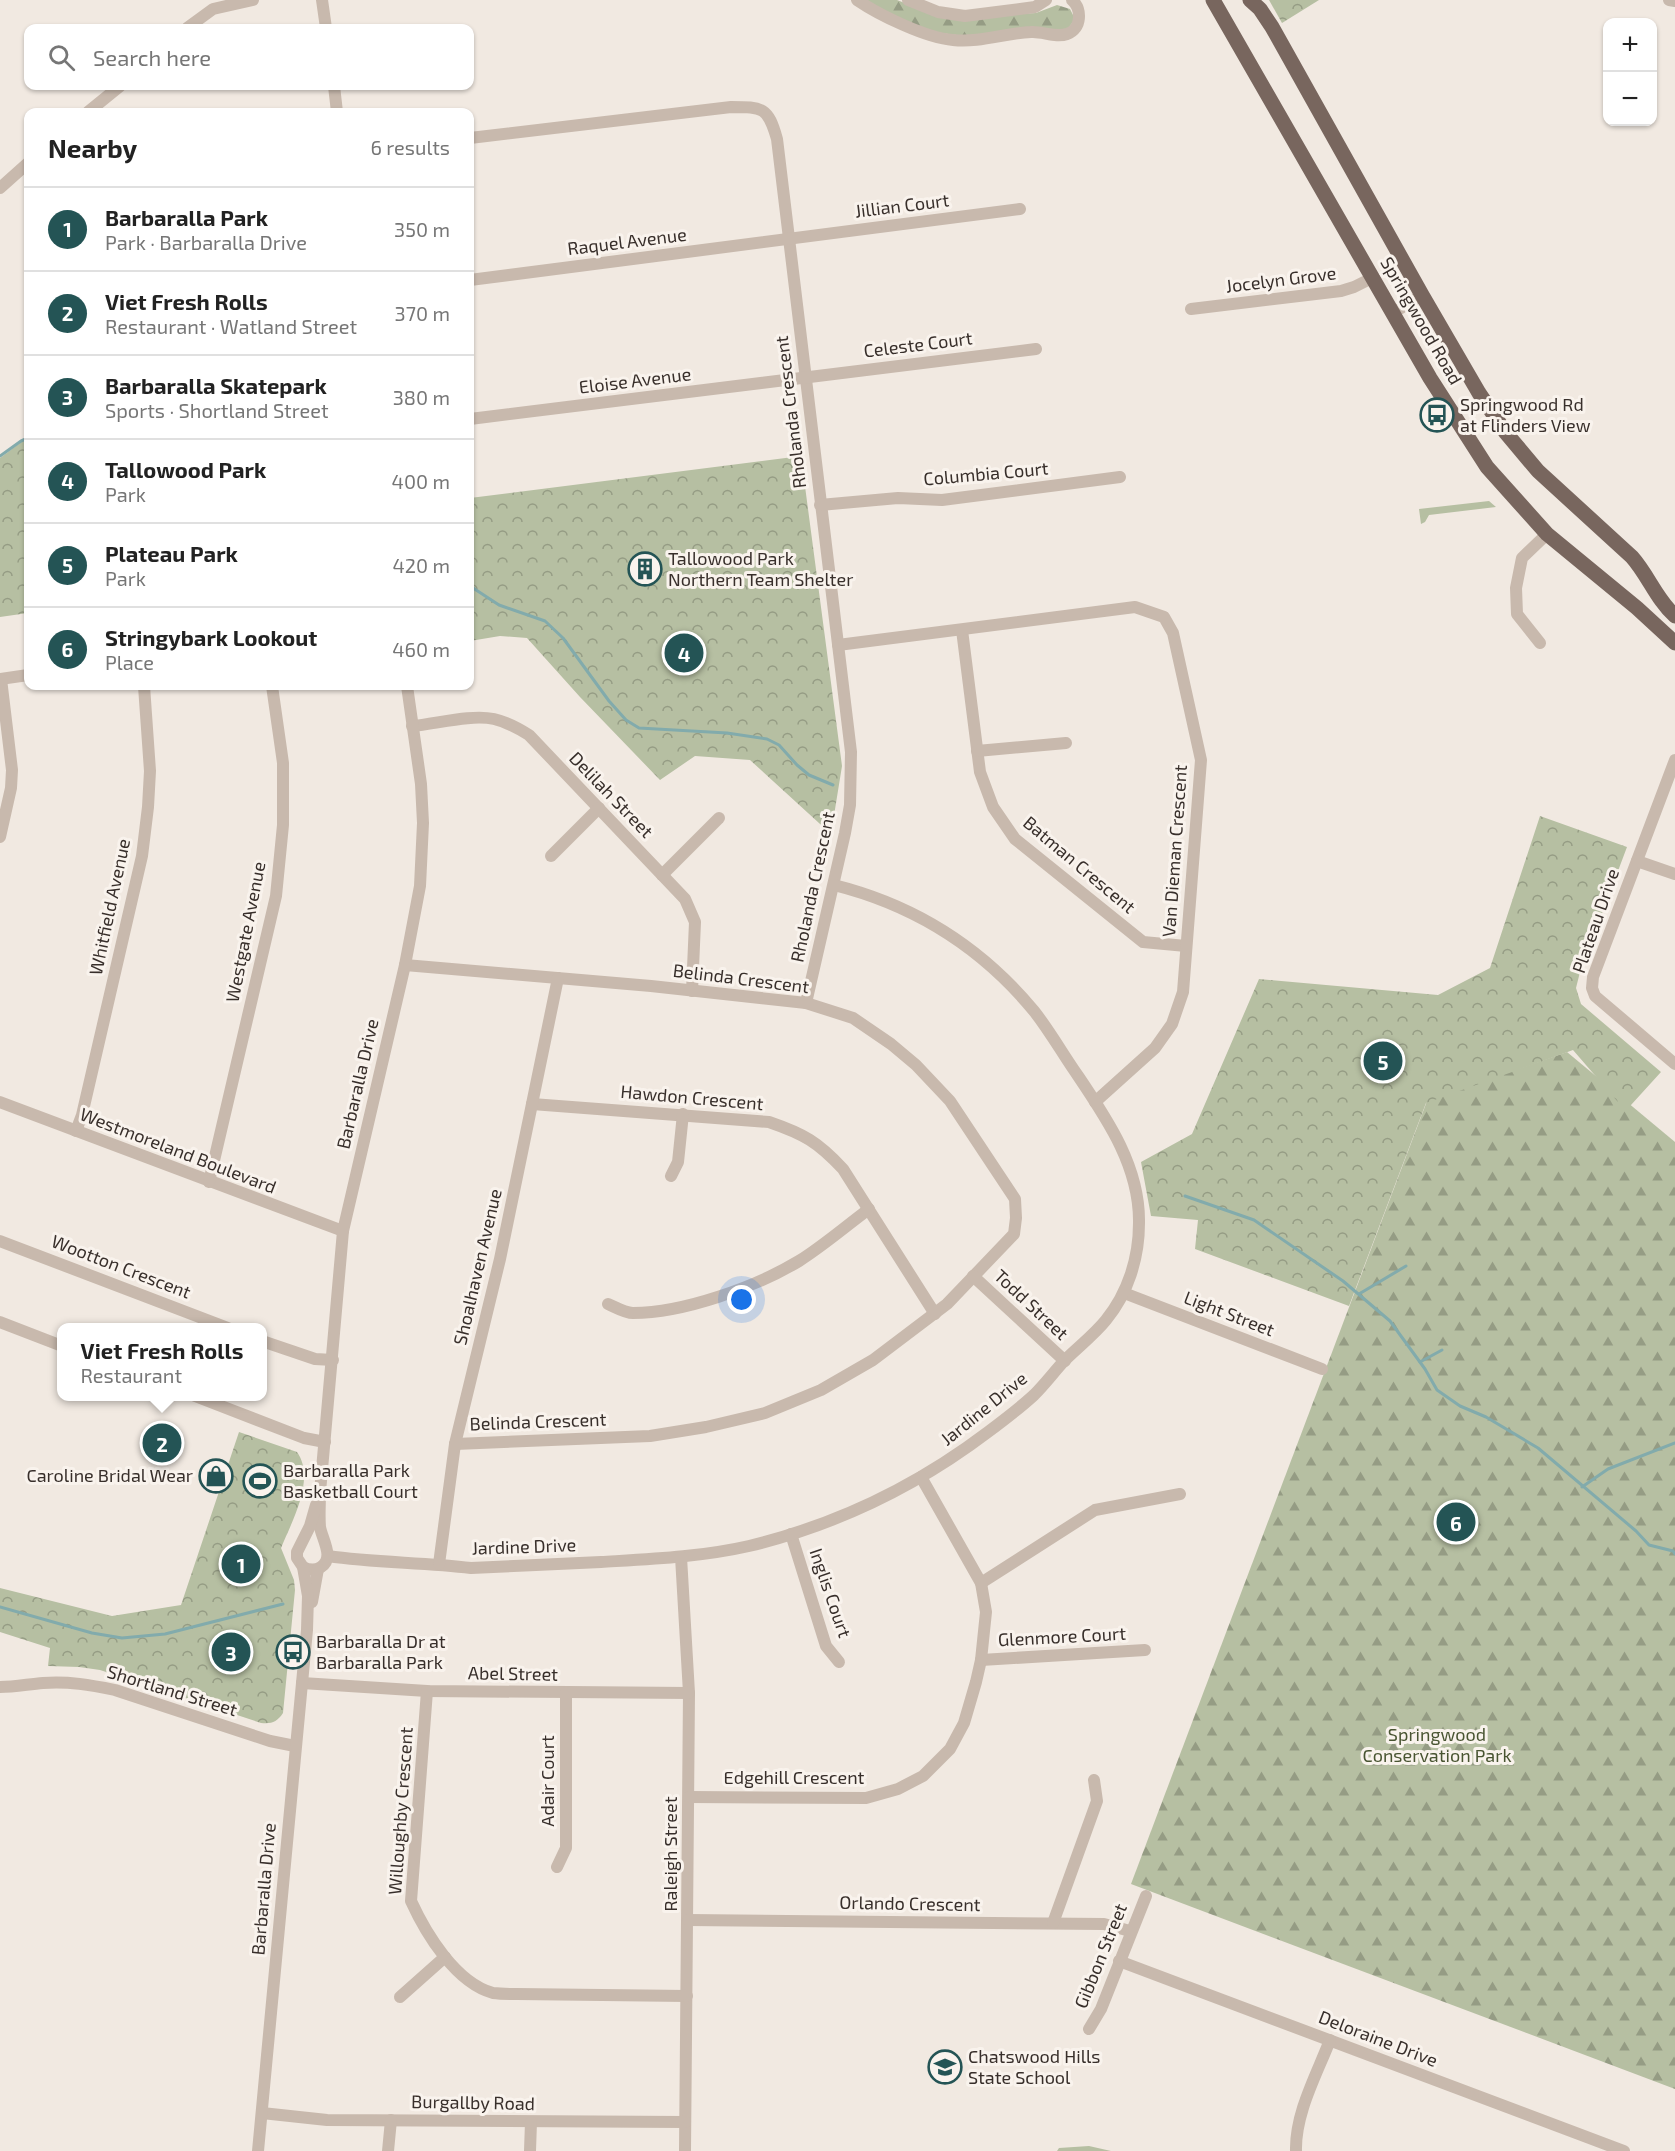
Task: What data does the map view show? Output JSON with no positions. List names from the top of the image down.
{
  "streets": {
    "main road": ["Springwood Road"],
    "street": [
      "Jillian Court",
      "Raquel Avenue",
      "Jocelyn Grove",
      "Celeste Court",
      "Eloise Avenue",
      "Rholanda Crescent",
      "Columbia Court",
      "Delilah Street",
      "Van Dieman Crescent",
      "Batman Crescent",
      "Whitfield Avenue",
      "Plateau Drive",
      "Westgate Avenue",
      "Belinda Crescent",
      "Barbaralla Drive",
      "Hawdon Crescent",
      "Westmoreland Boulevard",
      "Wootton Crescent",
      "Shoalhaven Avenue",
      "Todd Street",
      "Light Street",
      "Jardine Drive",
      "Inglis Court",
      "Glenmore Court",
      "Abel Street",
      "Shortland Street",
      "Edgehill Crescent",
      "Adair Court",
      "Willoughby Crescent",
      "Raleigh Street",
      "Orlando Crescent",
      "Gibbon Street",
      "Deloraine Drive",
      "Burgallby Road"
    ]
  },
  "crossings": [
    ["Jillian Court", "Raquel Avenue"],
    ["Jillian Court", "Rholanda Crescent"],
    ["Raquel Avenue", "Rholanda Crescent"],
    ["Jocelyn Grove", "Springwood Road"],
    ["Celeste Court", "Eloise Avenue"],
    ["Celeste Court", "Rholanda Crescent"],
    ["Eloise Avenue", "Rholanda Crescent"],
    ["Rholanda Crescent", "Columbia Court"],
    ["Rholanda Crescent", "Van Dieman Crescent"],
    ["Rholanda Crescent", "Belinda Crescent"],
    ["Rholanda Crescent", "Jardine Drive"],
    ["Delilah Street", "Belinda Crescent"],
    ["Delilah Street", "Barbaralla Drive"],
    ["Van Dieman Crescent", "Batman Crescent"],
    ["Van Dieman Crescent", "Jardine Drive"],
    ["Whitfield Avenue", "Westmoreland Boulevard"],
    ["Westgate Avenue", "Westmoreland Boulevard"],
    ["Belinda Crescent", "Barbaralla Drive"],
    ["Belinda Crescent", "Hawdon Crescent"],
    ["Belinda Crescent", "Shoalhaven Avenue"],
    ["Belinda Crescent", "Todd Street"],
    ["Barbaralla Drive", "Westmoreland Boulevard"],
    ["Barbaralla Drive", "Jardine Drive"],
    ["Barbaralla Drive", "Abel Street"],
    ["Barbaralla Drive", "Shortland Street"],
    ["Barbaralla Drive", "Burgallby Road"],
    ["Hawdon Crescent", "Shoalhaven Avenue"],
    ["Shoalhaven Avenue", "Jardine Drive"],
    ["Todd Street", "Jardine Drive"],
    ["Light Street", "Jardine Drive"],
    ["Jardine Drive", "Inglis Court"],
    ["Jardine Drive", "Edgehill Crescent"],
    ["Jardine Drive", "Raleigh Street"],
    ["Glenmore Court", "Edgehill Crescent"],
    ["Abel Street", "Adair Court"],
    ["Abel Street", "Willoughby Crescent"],
    ["Abel Street", "Raleigh Street"],
    ["Edgehill Crescent", "Raleigh Street"],
    ["Willoughby Crescent", "Raleigh Street"],
    ["Raleigh Street", "Orlando Crescent"],
    ["Raleigh Street", "Burgallby Road"],
    ["Orlando Crescent", "Gibbon Street"],
    ["Gibbon Street", "Deloraine Drive"]
  ],
  "parks": ["Springwood Conservation Park"],
  "places": {
    "bus stop": ["Springwood Rd at Flinders View", "Barbaralla Dr at Barbaralla Park"],
    "building": ["Tallowood Park Northern Team Shelter"],
    "shop": ["Caroline Bridal Wear"],
    "sports": ["Barbaralla Park Basketball Court"],
    "school or university": ["Chatswood Hills State School"]
  },
  "page": {
    "map_buttons": ["+", "−"],
    "search": "Search here",
    "heading": ["Nearby", "6 results"],
    "list": [
      {
        "mark": "1",
        "name": "Barbaralla Park",
        "note": "Park · Barbaralla Drive",
        "value": "350 m"
      },
      {
        "mark": "2",
        "name": "Viet Fresh Rolls",
        "note": "Restaurant · Watland Street",
        "value": "370 m"
      },
      {
        "mark": "3",
        "name": "Barbaralla Skatepark",
        "note": "Sports · Shortland Street",
        "value": "380 m"
      },
      {
        "mark": "4",
        "name": "Tallowood Park",
        "note": "Park",
        "value": "400 m"
      },
      {
        "mark": "5",
        "name": "Plateau Park",
        "note": "Park",
        "value": "420 m"
      },
      {
        "mark": "6",
        "name": "Stringybark Lookout",
        "note": "Place",
        "value": "460 m"
      }
    ],
    "pins": [
      "4",
      "5",
      "2",
      "6",
      "1",
      "3"
    ],
    "popup": ["Viet Fresh Rolls", "Restaurant"]
  }
}
